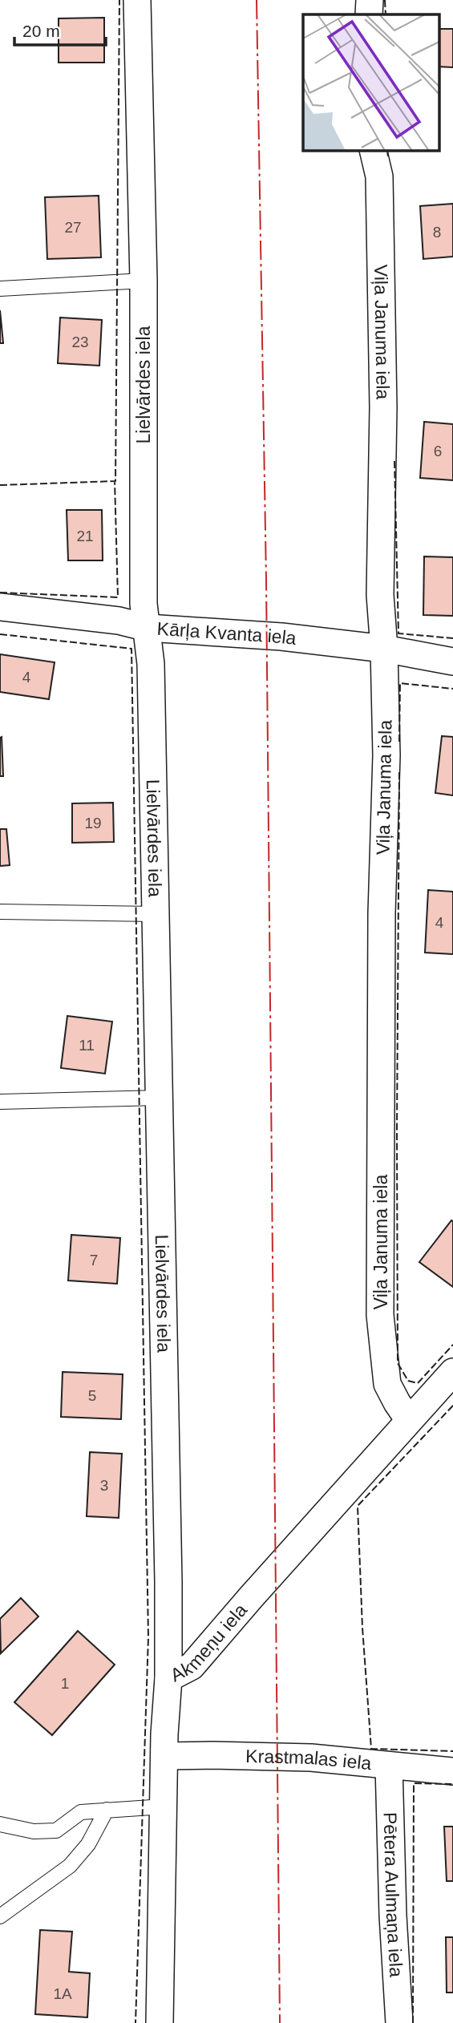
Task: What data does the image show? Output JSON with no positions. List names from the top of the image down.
{
  "streets": {
    "street": [
      "Viļa Januma iela",
      "Lielvārdes iela",
      "Kārļa Kvanta iela",
      "Akmeņu iela",
      "Krastmalas iela",
      "Pētera Aulmaņa iela"
    ]
  },
  "crossings": [
    ["Viļa Januma iela", "Kārļa Kvanta iela"],
    ["Viļa Januma iela", "Akmeņu iela"],
    ["Lielvārdes iela", "Kārļa Kvanta iela"],
    ["Lielvārdes iela", "Akmeņu iela"],
    ["Akmeņu iela", "Krastmalas iela"],
    ["Krastmalas iela", "Pētera Aulmaņa iela"]
  ],
  "house_numbers": [
    "27",
    "8",
    "23",
    "6",
    "21",
    "4",
    "19",
    "4",
    "11",
    "7",
    "5",
    "3",
    "1",
    "1A"
  ],
  "scale_bar": "20 m"
}
